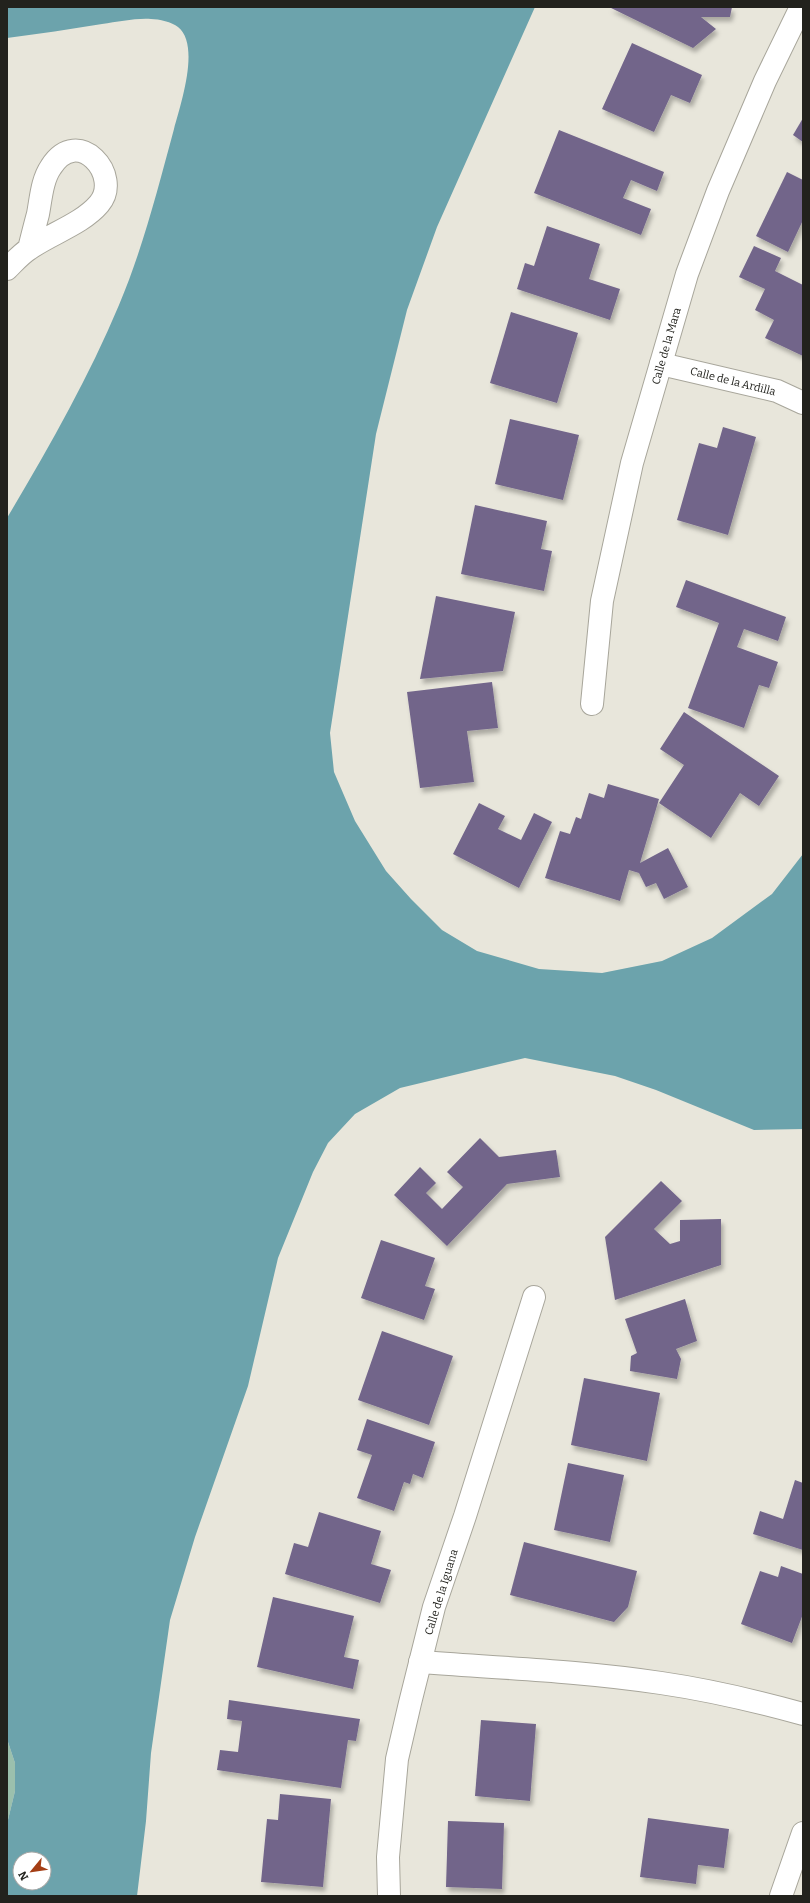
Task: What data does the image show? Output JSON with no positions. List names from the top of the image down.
{
  "streets": {
    "street": ["Calle de la Mara", "Calle de la Ardilla", "Calle de la Iguana"]
  },
  "crossings": [
    ["Calle de la Mara", "Calle de la Ardilla"]
  ],
  "north": "bottom left"
}
